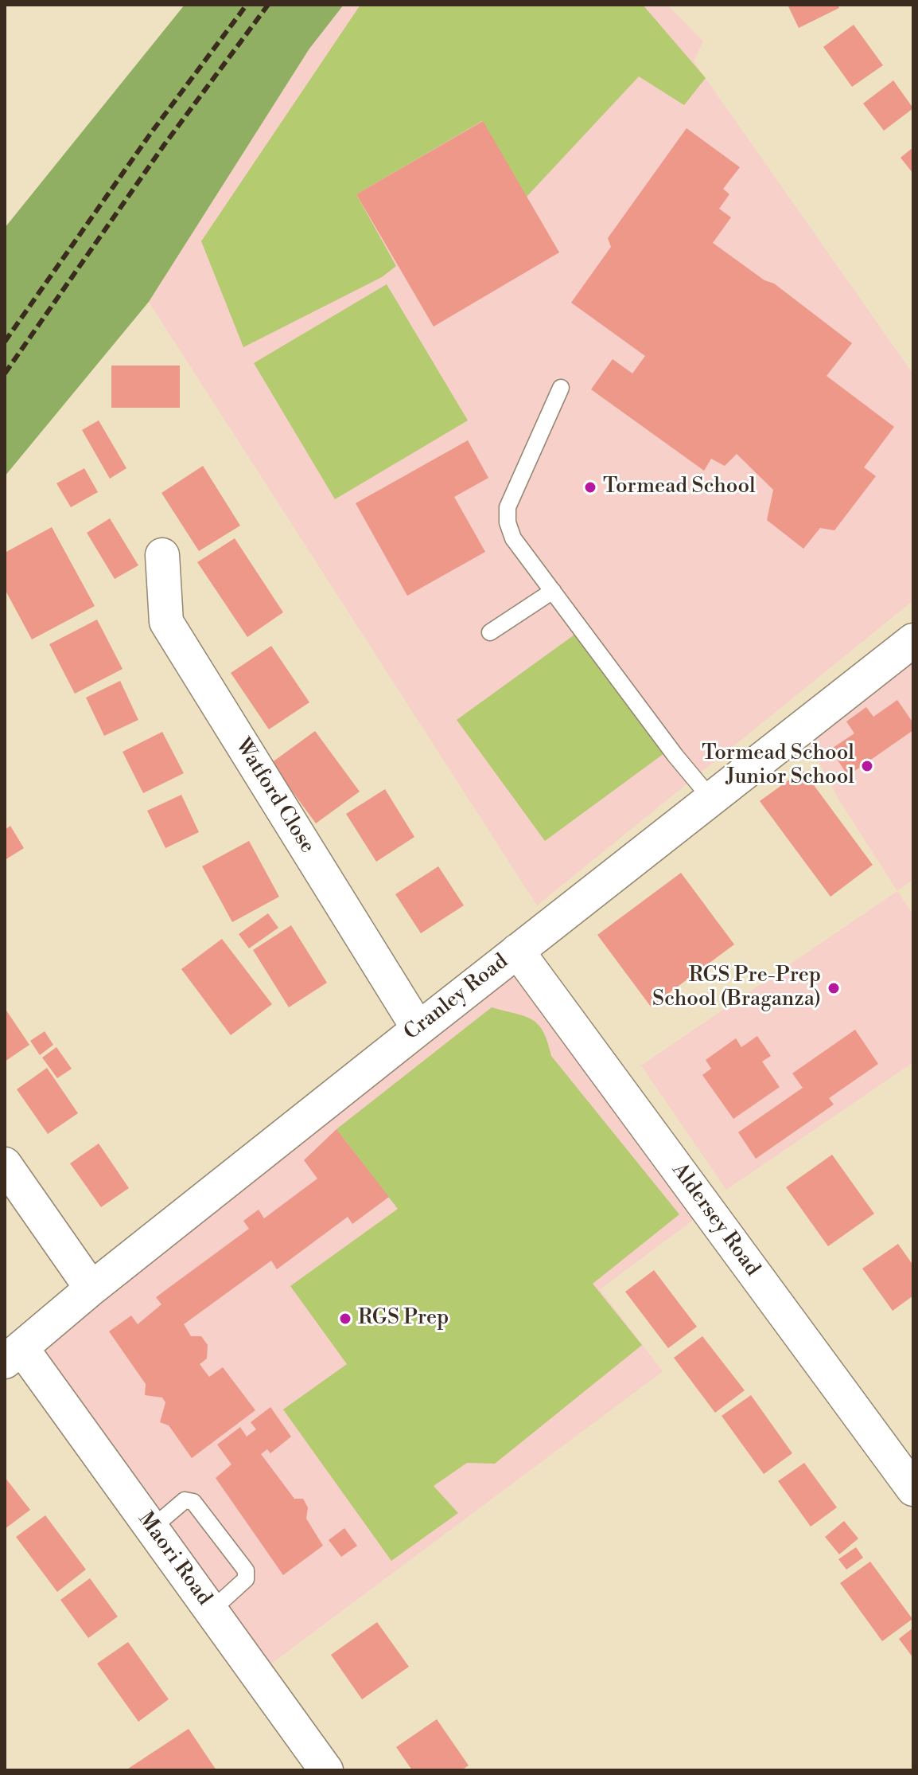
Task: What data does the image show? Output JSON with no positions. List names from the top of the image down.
{
  "streets": {
    "street": [
      "Watford Close",
      "Cranley Road",
      "Aldersey Road",
      "Maori Road"
    ]
  },
  "crossings": [
    ["Watford Close", "Cranley Road"],
    ["Cranley Road", "Aldersey Road"],
    ["Cranley Road", "Maori Road"]
  ],
  "places": [
    "Tormead School",
    "Tormead School Junior School",
    "RGS Pre-Prep School (Braganza)",
    "RGS Prep"
  ]
}
